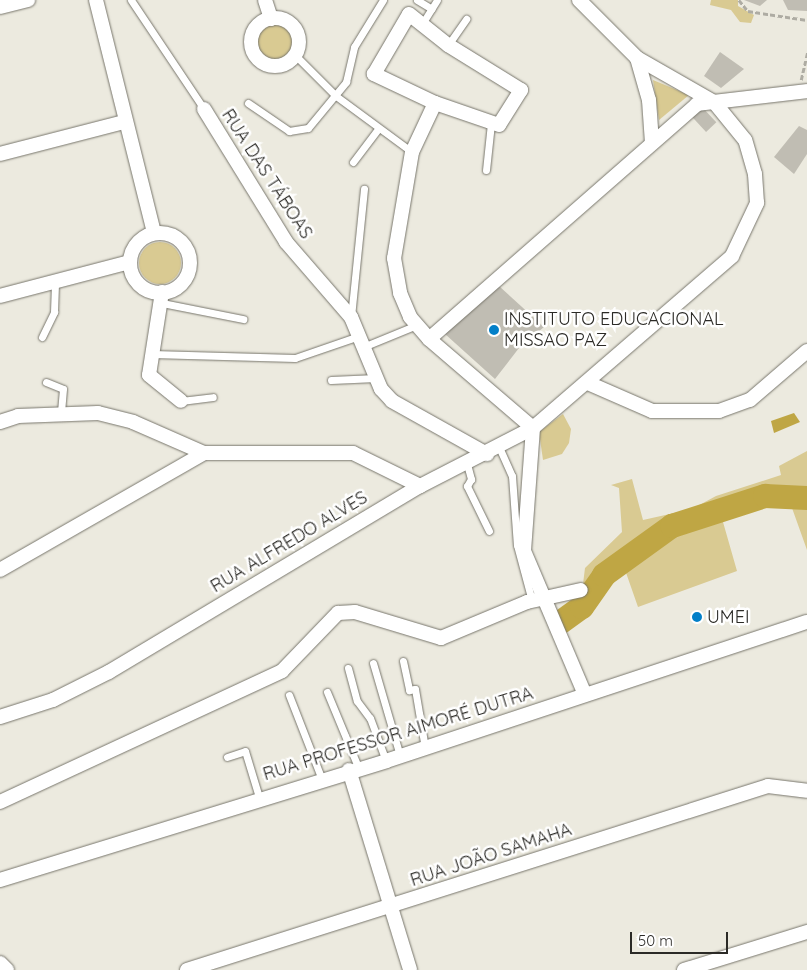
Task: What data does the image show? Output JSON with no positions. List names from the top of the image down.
{
  "streets": {
    "street": [
      "RUA DAS TÁBOAS",
      "RUA ALFREDO ALVES",
      "RUA PROFESSOR AIMORÉ DUTRA",
      "RUA JOÃO SAMAHA"
    ]
  },
  "crossings": [
    ["RUA DAS TÁBOAS", "RUA ALFREDO ALVES"]
  ],
  "places": ["INSTITUTO EDUCACIONAL MISSAO PAZ", "UMEI"],
  "scale_bar": "50 m"
}
